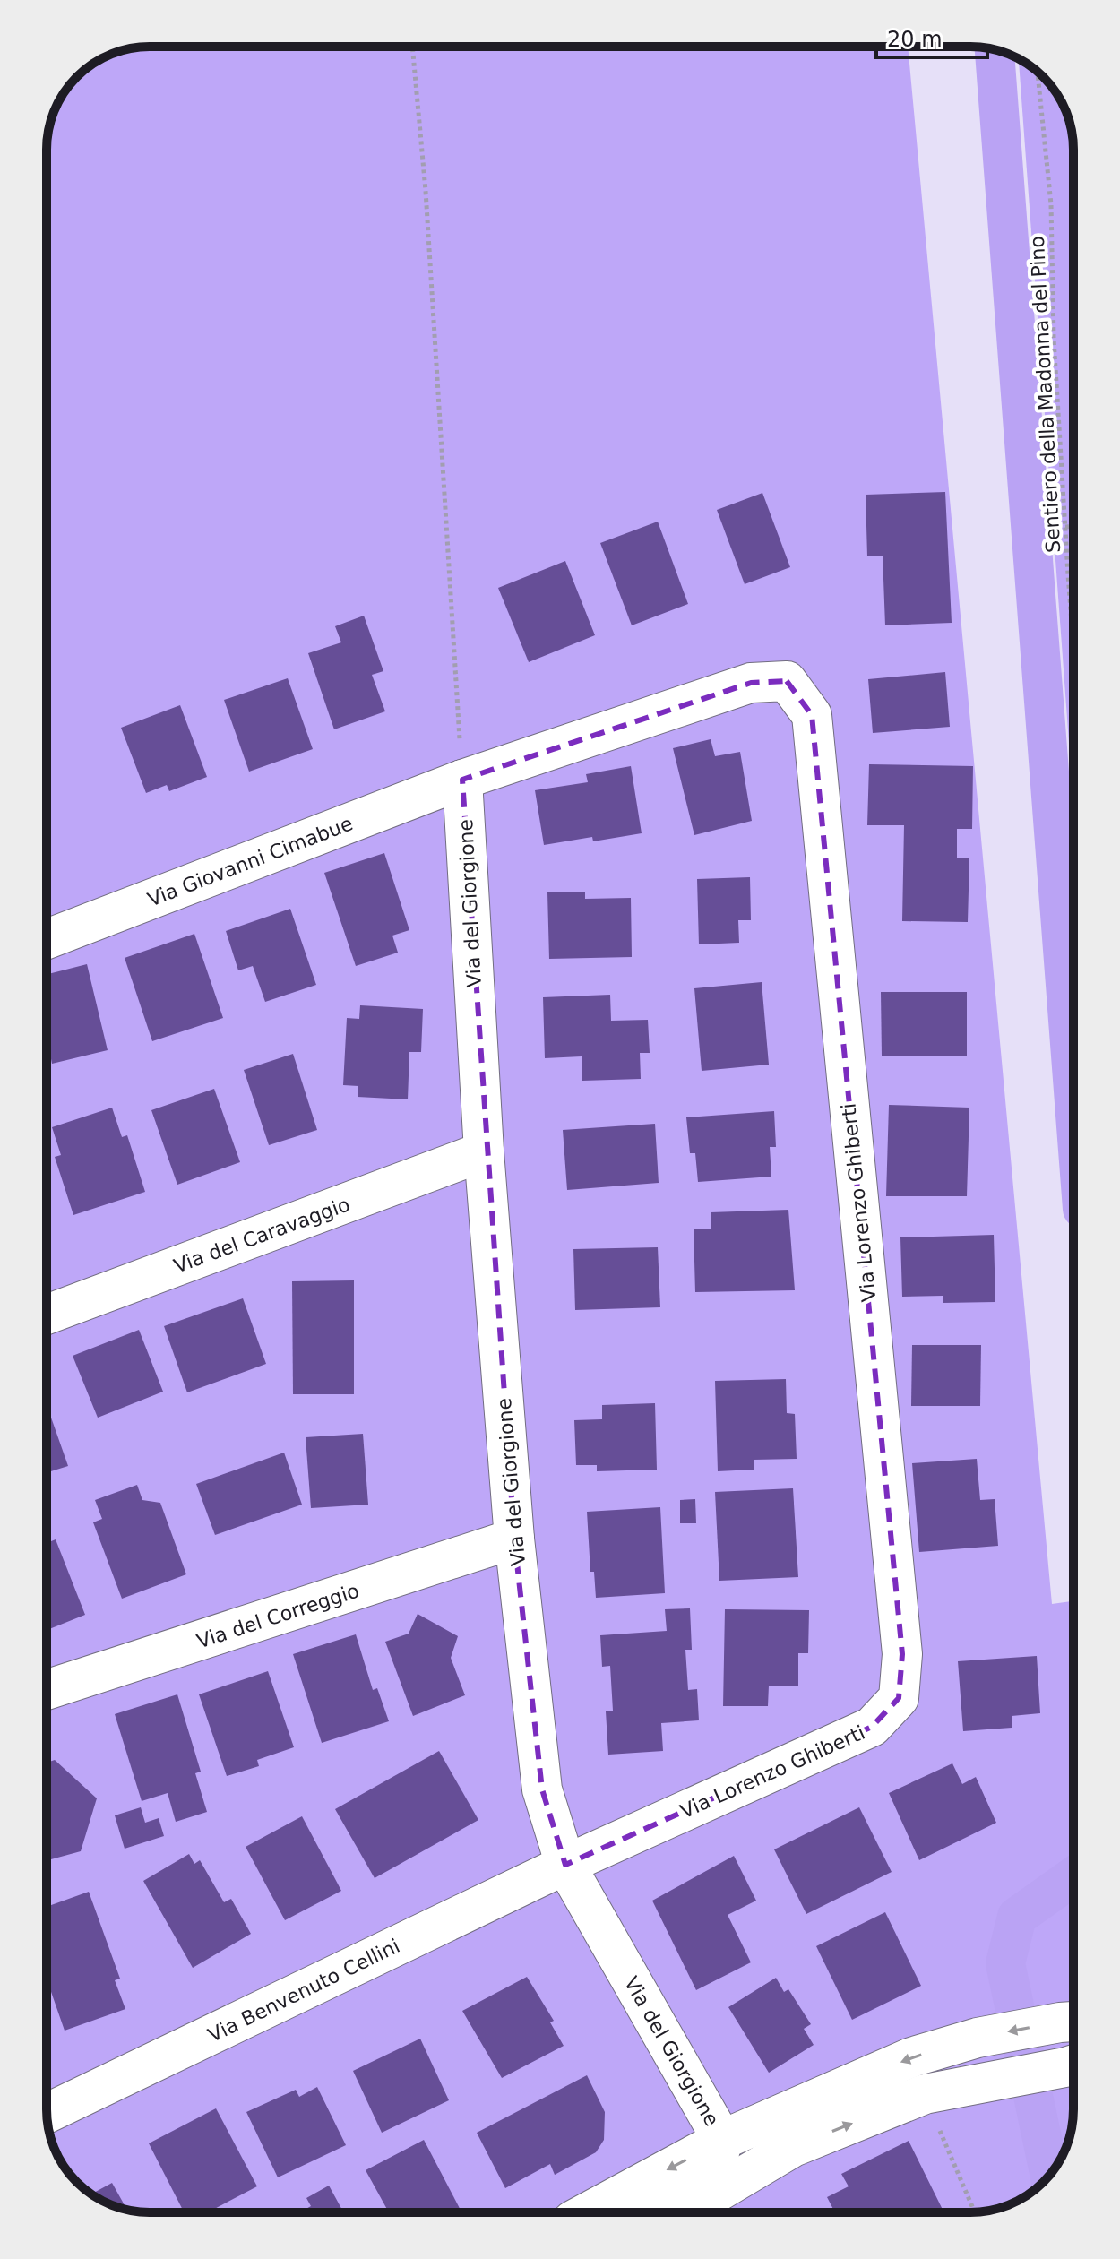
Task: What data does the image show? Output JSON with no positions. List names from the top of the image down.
{
  "streets": {
    "street": [
      "Via Giovanni Cimabue",
      "Via del Giorgione",
      "Via Lorenzo Ghiberti",
      "Via del Caravaggio",
      "Via del Correggio",
      "Via Benvenuto Cellini"
    ],
    "path": ["Sentiero della Madonna del Pino"]
  },
  "crossings": [
    ["Via Giovanni Cimabue", "Via del Giorgione"],
    ["Via Giovanni Cimabue", "Via Lorenzo Ghiberti"],
    ["Via del Giorgione", "Via Lorenzo Ghiberti"],
    ["Via del Giorgione", "Via del Caravaggio"],
    ["Via del Giorgione", "Via del Correggio"],
    ["Via del Giorgione", "Via Benvenuto Cellini"],
    ["Via Lorenzo Ghiberti", "Via Benvenuto Cellini"]
  ],
  "scale_bar": "20 m"
}
